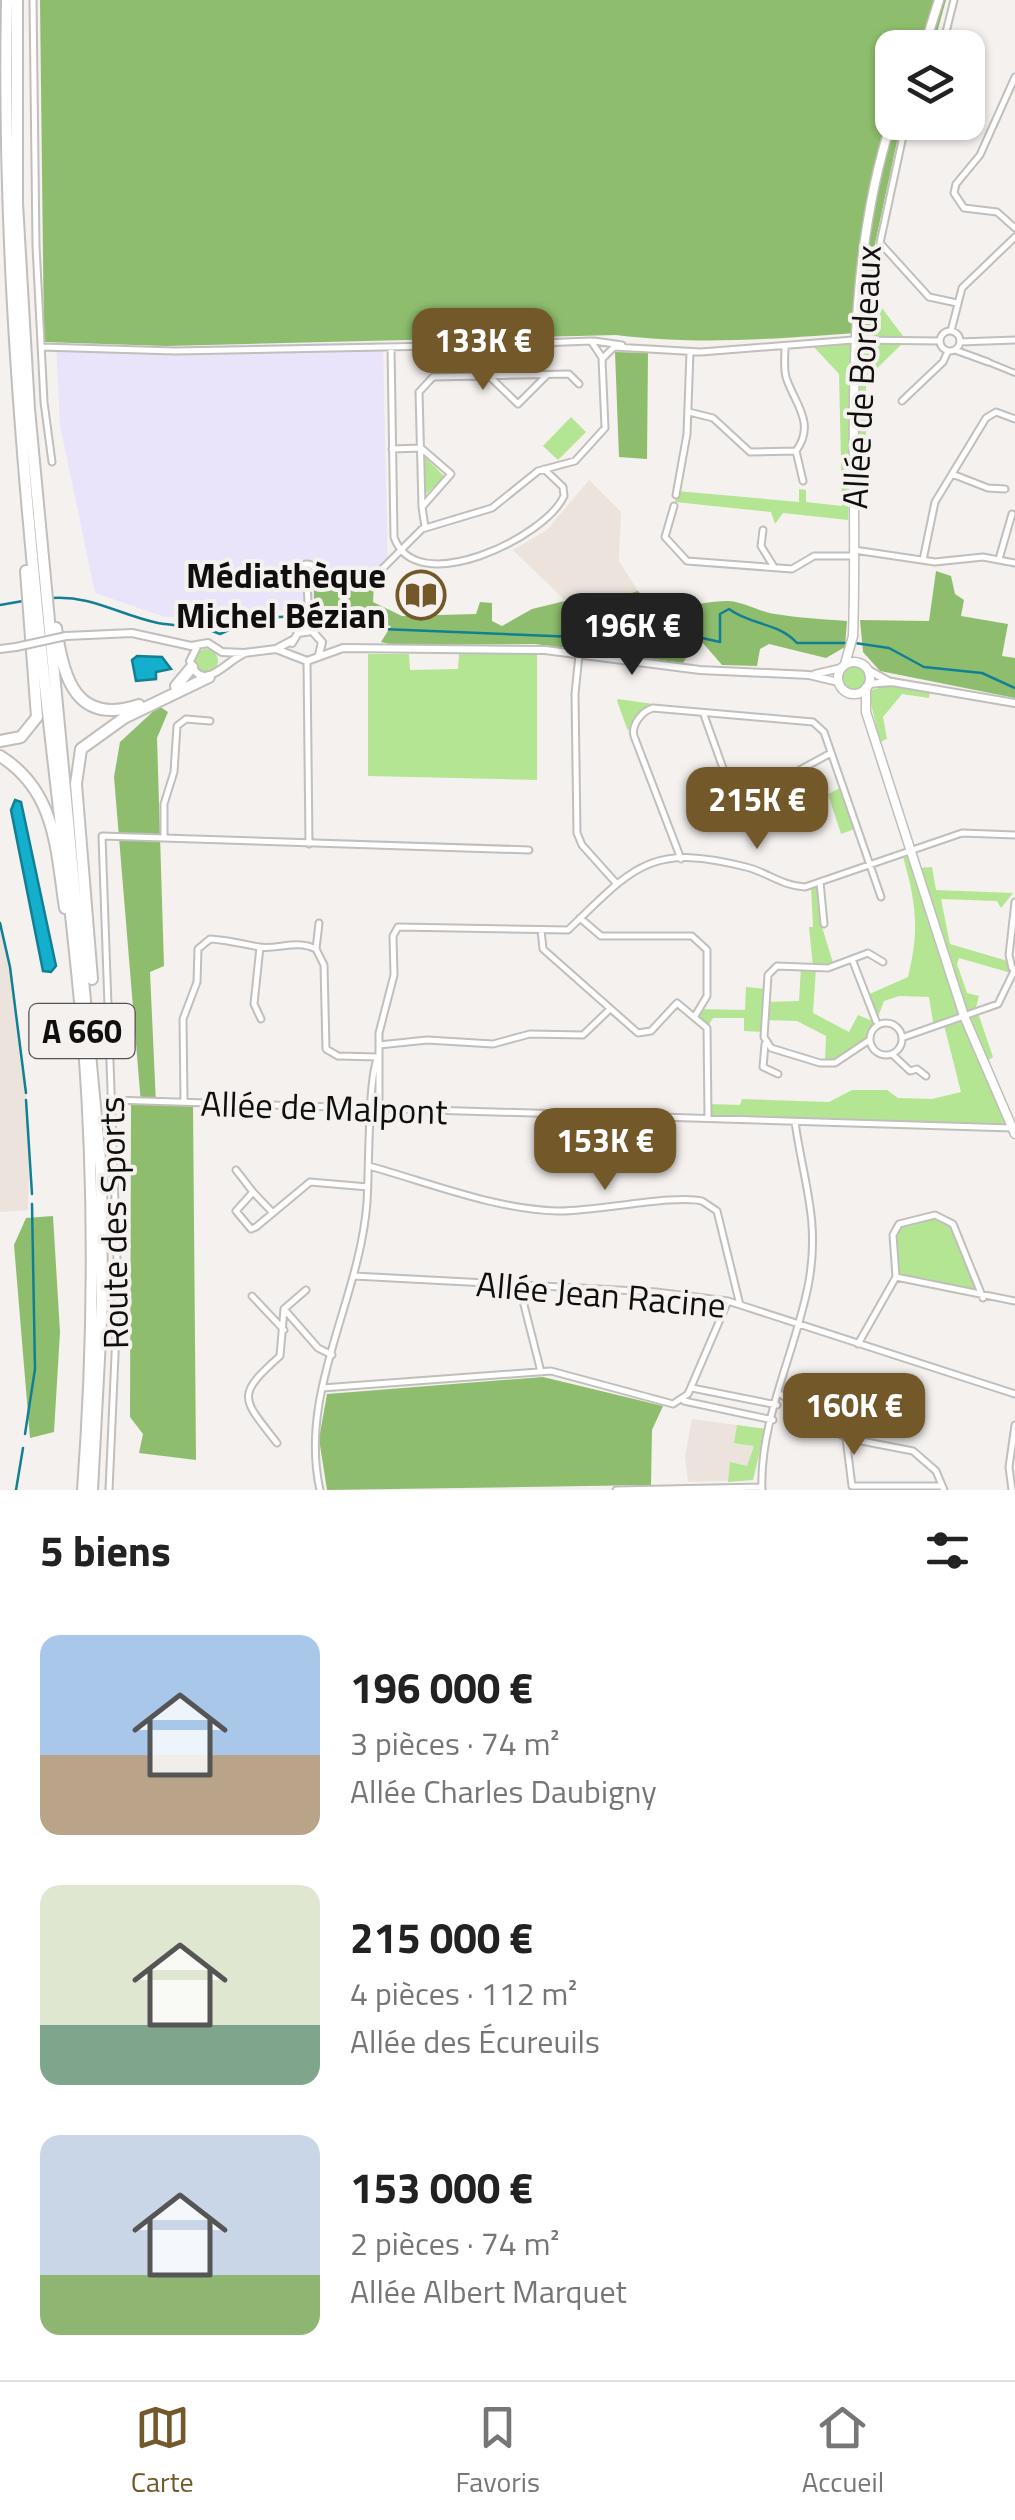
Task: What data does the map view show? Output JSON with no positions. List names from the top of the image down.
{
  "streets": {
    "highway": ["A 660"],
    "main road": ["Allée de Bordeaux"],
    "street": ["Allée de Malpont", "Route des Sports", "Allée Jean Racine"]
  },
  "crossings": [
    ["Allée de Malpont", "Route des Sports"]
  ],
  "places": {
    "library": ["Médiathèque Michel Bézian"]
  },
  "page": {
    "price": [
      "133K €",
      "196K €",
      "215K €",
      "153K €",
      "160K €"
    ],
    "heading": "5 biens",
    "list": [
      {
        "name": "196 000 €",
        "note": "3 pièces · 74 m² · Allée Charles Daubigny"
      },
      {
        "name": "215 000 €",
        "note": "4 pièces · 112 m² · Allée des Écureuils"
      },
      {
        "name": "153 000 €",
        "note": "2 pièces · 74 m² · Allée Albert Marquet"
      }
    ],
    "tabs": ["Carte", "Favoris", "Accueil"]
  }
}
